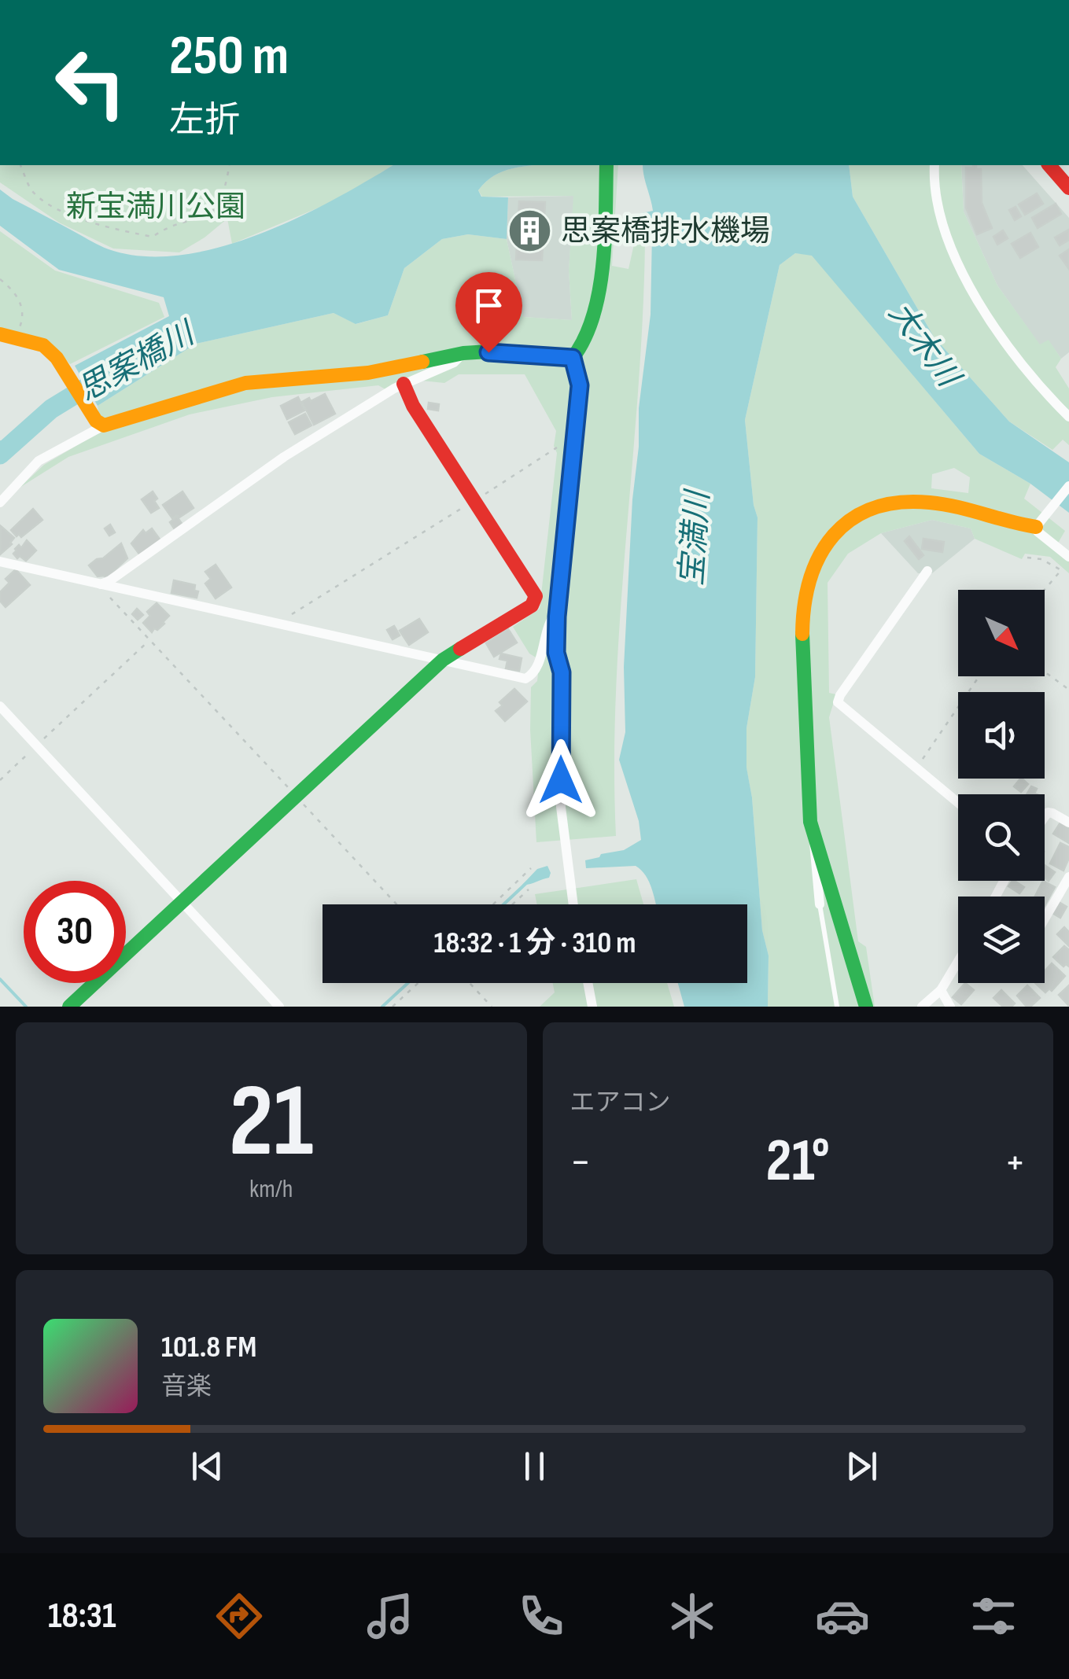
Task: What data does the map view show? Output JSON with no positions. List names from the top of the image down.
{
  "water": ["大木川", "思案橋川", "宝満川"],
  "parks": ["新宝満川公園"],
  "places": {
    "building": ["思案橋排水機場"]
  },
  "north": "bottom right",
  "page": {
    "turn": ["250 m", "左折"],
    "limit": "30",
    "trip": "18:32 · 1 分 · 310 m",
    "tile": [
      ["21", "km/h"],
      "エアコン"
    ],
    "heat": ["−", "21°", "+"],
    "song": ["101.8 FM", "音楽"],
    "tabs": "18:31"
  }
}
